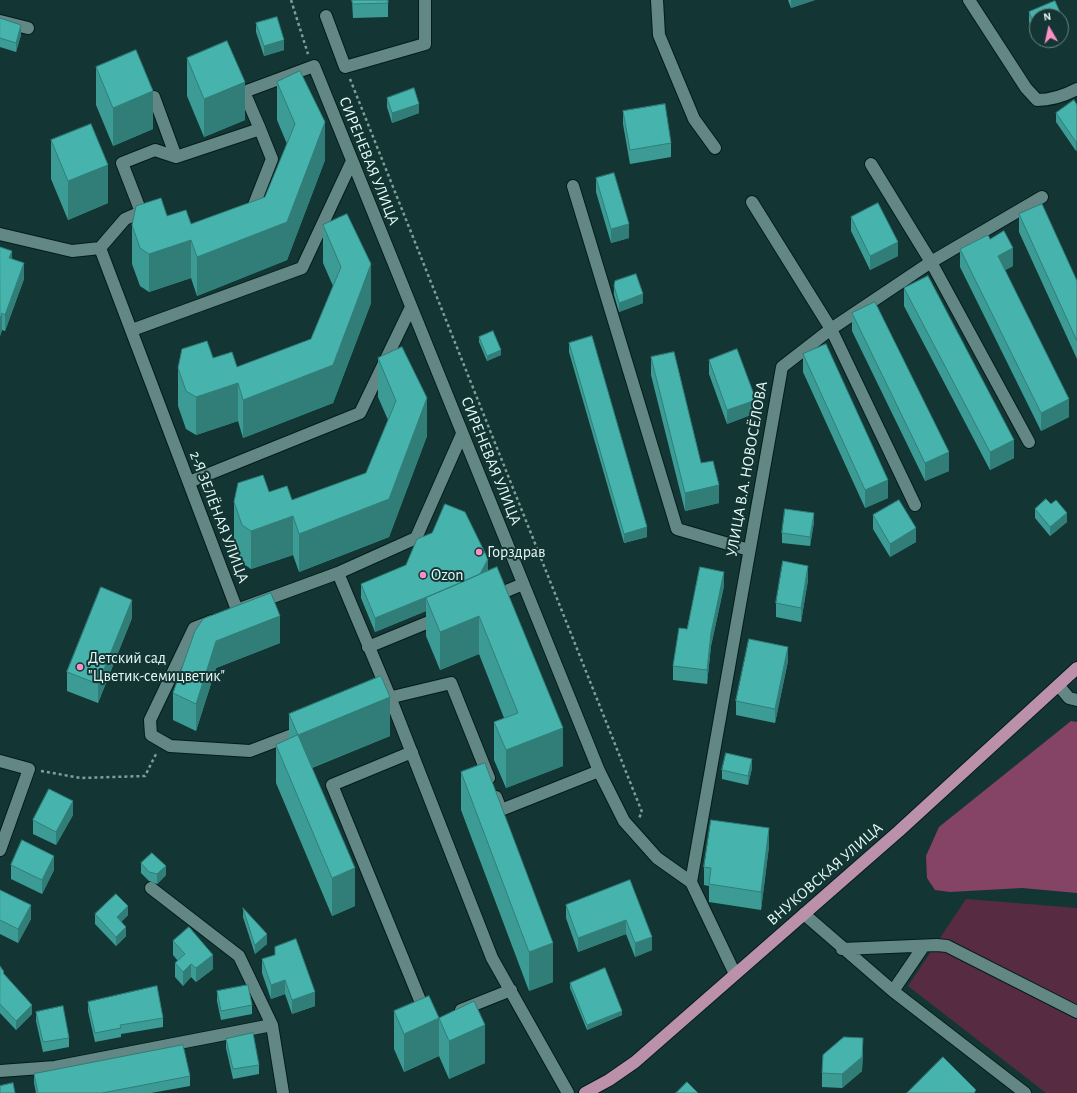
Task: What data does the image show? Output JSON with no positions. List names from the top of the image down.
{
  "streets": {
    "main road": ["ВНУКОВСКАЯ УЛИЦА"],
    "street": ["СИРЕНЕВАЯ УЛИЦА", "УЛИЦА В.А. НОВОСЁЛОВА", "2-Я ЗЕЛЁНАЯ УЛИЦА"]
  },
  "crossings": [
    ["СИРЕНЕВАЯ УЛИЦА", "УЛИЦА В.А. НОВОСЁЛОВА"],
    ["СИРЕНЕВАЯ УЛИЦА", "ВНУКОВСКАЯ УЛИЦА"]
  ],
  "places": ["Горздрав", "Ozon", "Детский сад \"Цветик-семицветик\""],
  "north": "top"
}
